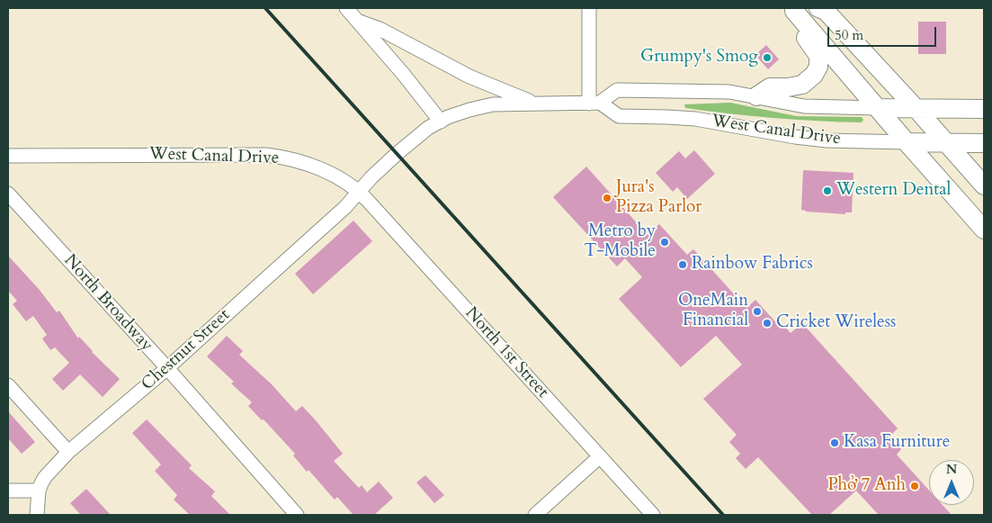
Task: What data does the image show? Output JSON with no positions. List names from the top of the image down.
{
  "streets": {
    "main road": ["West Canal Drive"],
    "street": ["North Broadway", "Chestnut Street", "North 1st Street"]
  },
  "crossings": [
    ["West Canal Drive", "Chestnut Street"],
    ["West Canal Drive", "North 1st Street"],
    ["North Broadway", "Chestnut Street"],
    ["Chestnut Street", "North 1st Street"]
  ],
  "places": [
    "Grumpy's Smog",
    "Western Dental",
    "Jura's Pizza Parlor",
    "Metro by T-Mobile",
    "Rainbow Fabrics",
    "OneMain Financial",
    "Cricket Wireless",
    "Kasa Furniture",
    "Phở 7 Anh"
  ],
  "scale_bar": "50 m",
  "north": "top"
}
